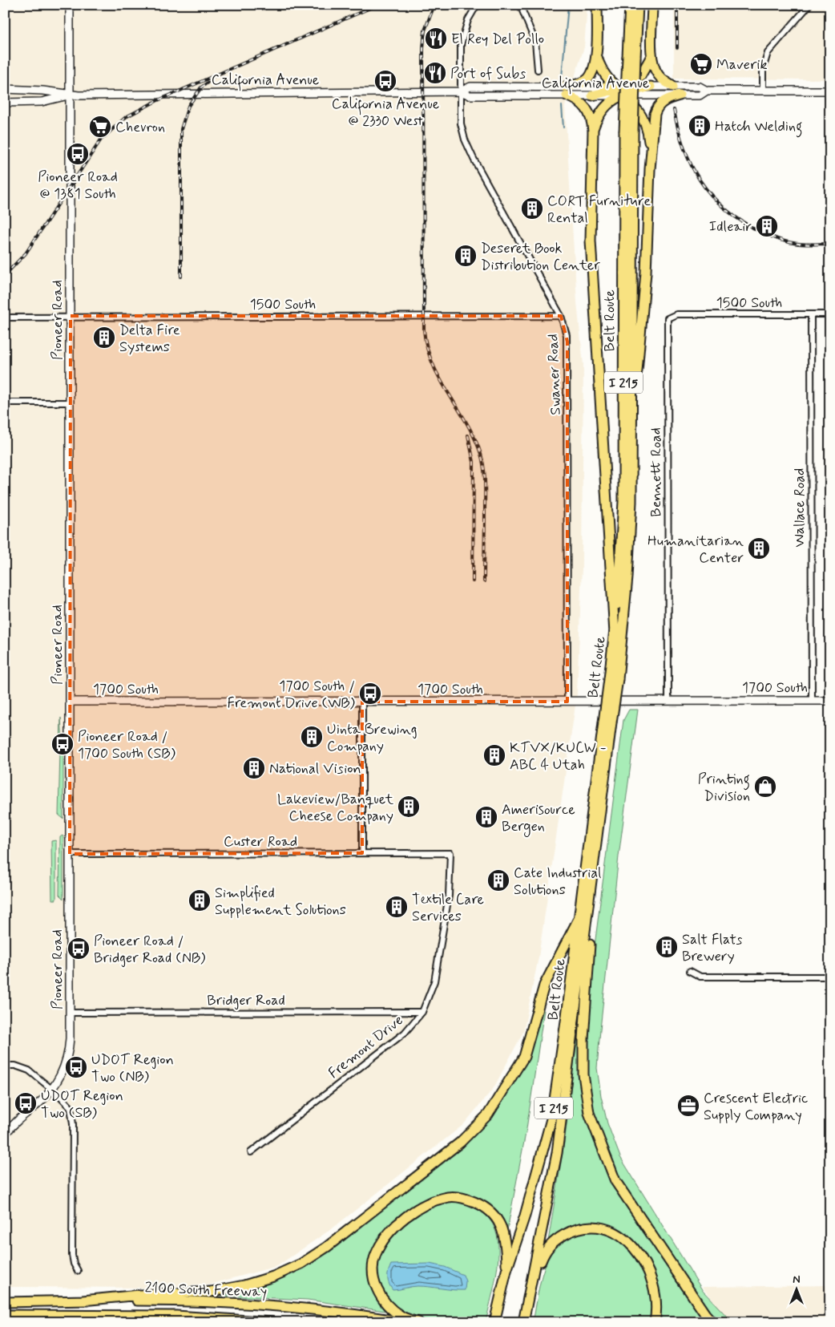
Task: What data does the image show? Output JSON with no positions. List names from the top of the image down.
{
  "streets": {
    "highway": ["Belt Route", "I 215", "2100 South Freeway"],
    "main road": ["California Avenue", "Pioneer Road", "1700 South"],
    "street": [
      "1500 South",
      "Swaner Road",
      "Bennett Road",
      "Wallace Road",
      "Custer Road",
      "Bridger Road",
      "Fremont Drive"
    ]
  },
  "crossings": [
    ["California Avenue", "Pioneer Road"],
    ["California Avenue", "Swaner Road"],
    ["1500 South", "Pioneer Road"],
    ["1500 South", "Swaner Road"],
    ["1500 South", "Bennett Road"],
    ["1500 South", "Wallace Road"],
    ["Pioneer Road", "1700 South"],
    ["Pioneer Road", "Custer Road"],
    ["Pioneer Road", "Bridger Road"],
    ["Swaner Road", "1700 South"],
    ["Bennett Road", "1700 South"],
    ["Wallace Road", "1700 South"],
    ["Custer Road", "Fremont Drive"],
    ["Bridger Road", "Fremont Drive"]
  ],
  "places": {
    "restaurant": ["El Rey Del Pollo", "Port of Subs"],
    "supermarket": ["Maverik", "Chevron"],
    "bus stop": [
      "California Avenue @ 2330 West",
      "Pioneer Road @ 1381 South",
      "1700 South / Fremont Drive (WB)",
      "Pioneer Road / 1700 South (SB)",
      "Pioneer Road / Bridger Road (NB)",
      "UDOT Region Two (NB)",
      "UDOT Region Two (SB)"
    ],
    "building": [
      "Hatch Welding",
      "CORT Furniture Rental",
      "Idleair",
      "Deseret Book Distribution Center",
      "Delta Fire Systems",
      "Humanitarian Center",
      "Uinta Brewing Company",
      "KTVX/KUCW - ABC 4 Utah",
      "National Vision",
      "Lakeview/Banquet Cheese Company",
      "Amerisource Bergen",
      "Cate Industrial Solutions",
      "Simplified Supplement Solutions",
      "Textile Care Services",
      "Salt Flats Brewery"
    ],
    "shop": ["Printing Division"],
    "office": ["Crescent Electric Supply Company"]
  },
  "north": "top"
}
